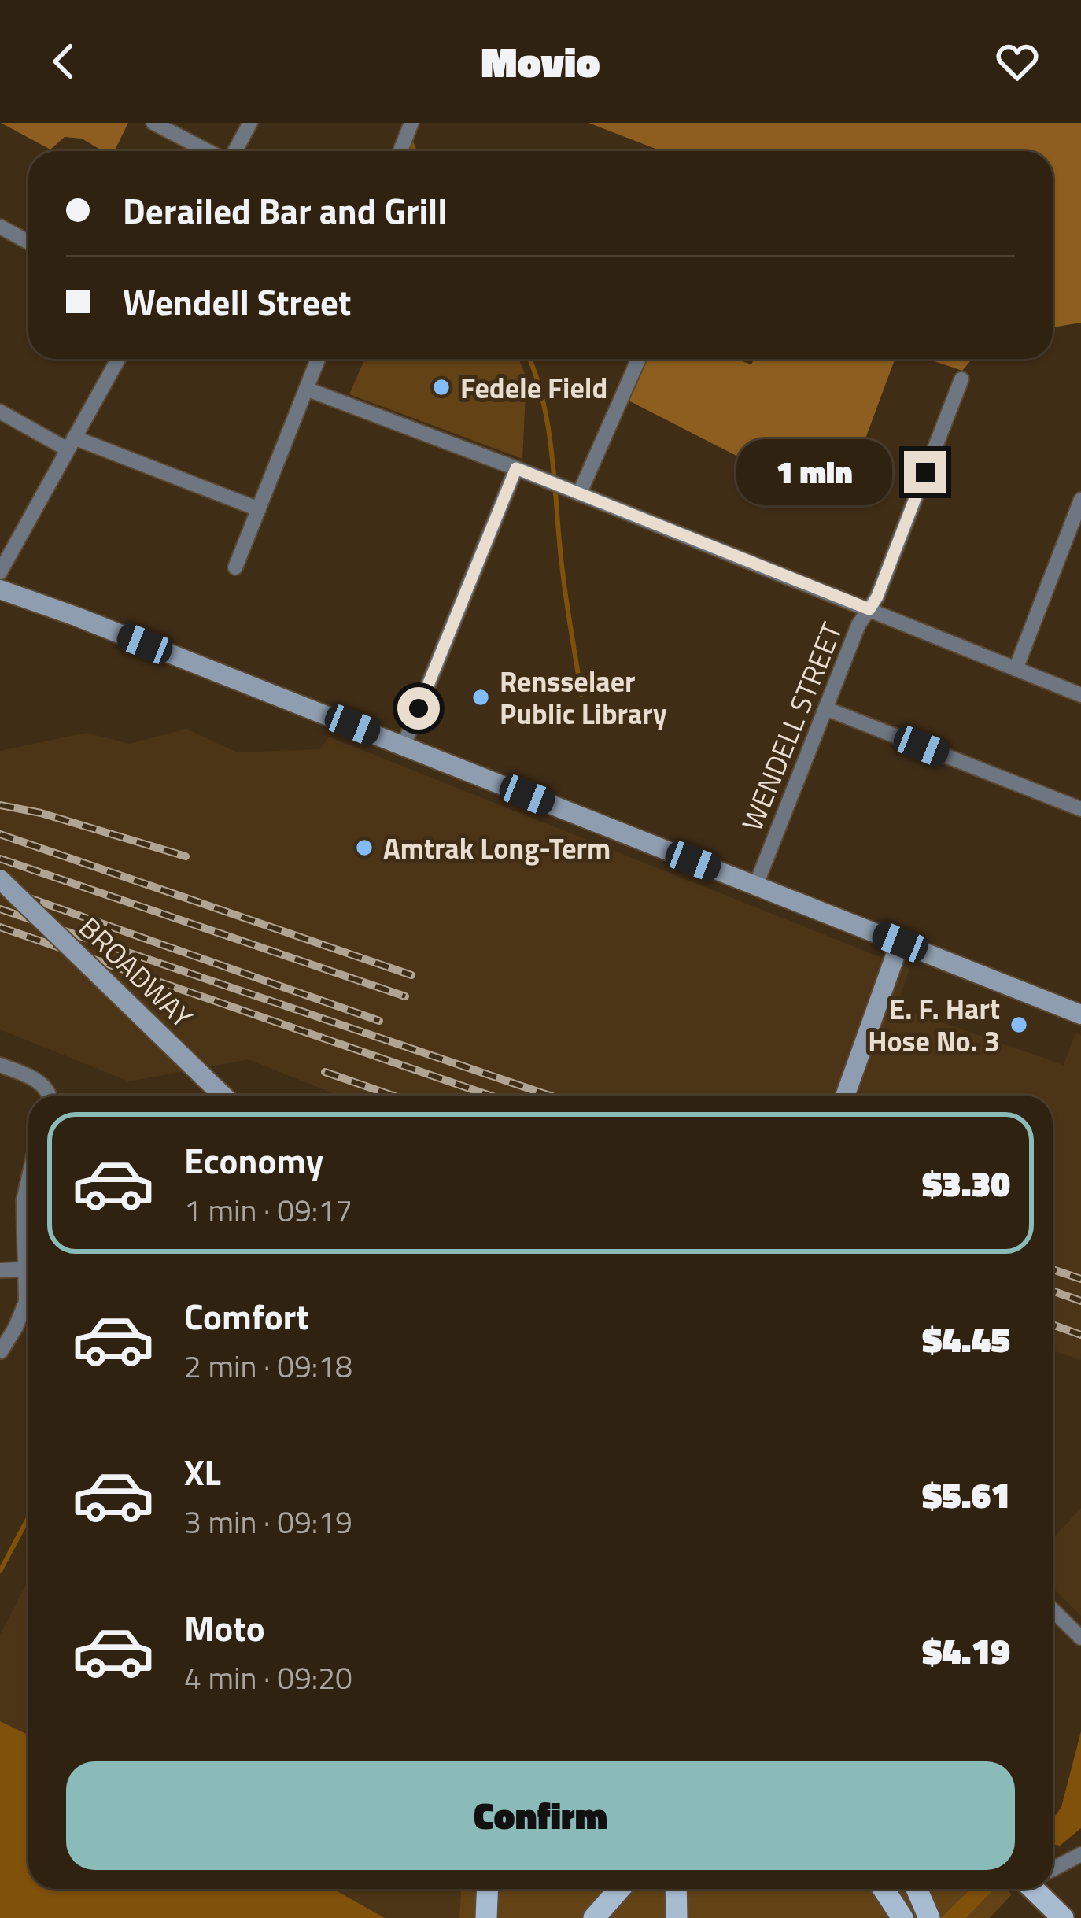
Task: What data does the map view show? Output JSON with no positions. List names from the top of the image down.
{
  "streets": {
    "street": ["WENDELL STREET", "BROADWAY"]
  },
  "places": [
    "Fedele Field",
    "Rensselaer Public Library",
    "Amtrak Long-Term",
    "E. F. Hart Hose No. 3"
  ],
  "page": {
    "header": "Movio",
    "banner": ["Derailed Bar and Grill", "Wendell Street"],
    "bubble": "1 min",
    "list": [
      {
        "name": "Economy",
        "note": "1 min · 09:17",
        "value": "$3.30"
      },
      {
        "name": "Comfort",
        "note": "2 min · 09:18",
        "value": "$4.45"
      },
      {
        "name": "XL",
        "note": "3 min · 09:19",
        "value": "$5.61"
      },
      {
        "name": "Moto",
        "note": "4 min · 09:20",
        "value": "$4.19"
      }
    ],
    "buttons": "Confirm"
  }
}
